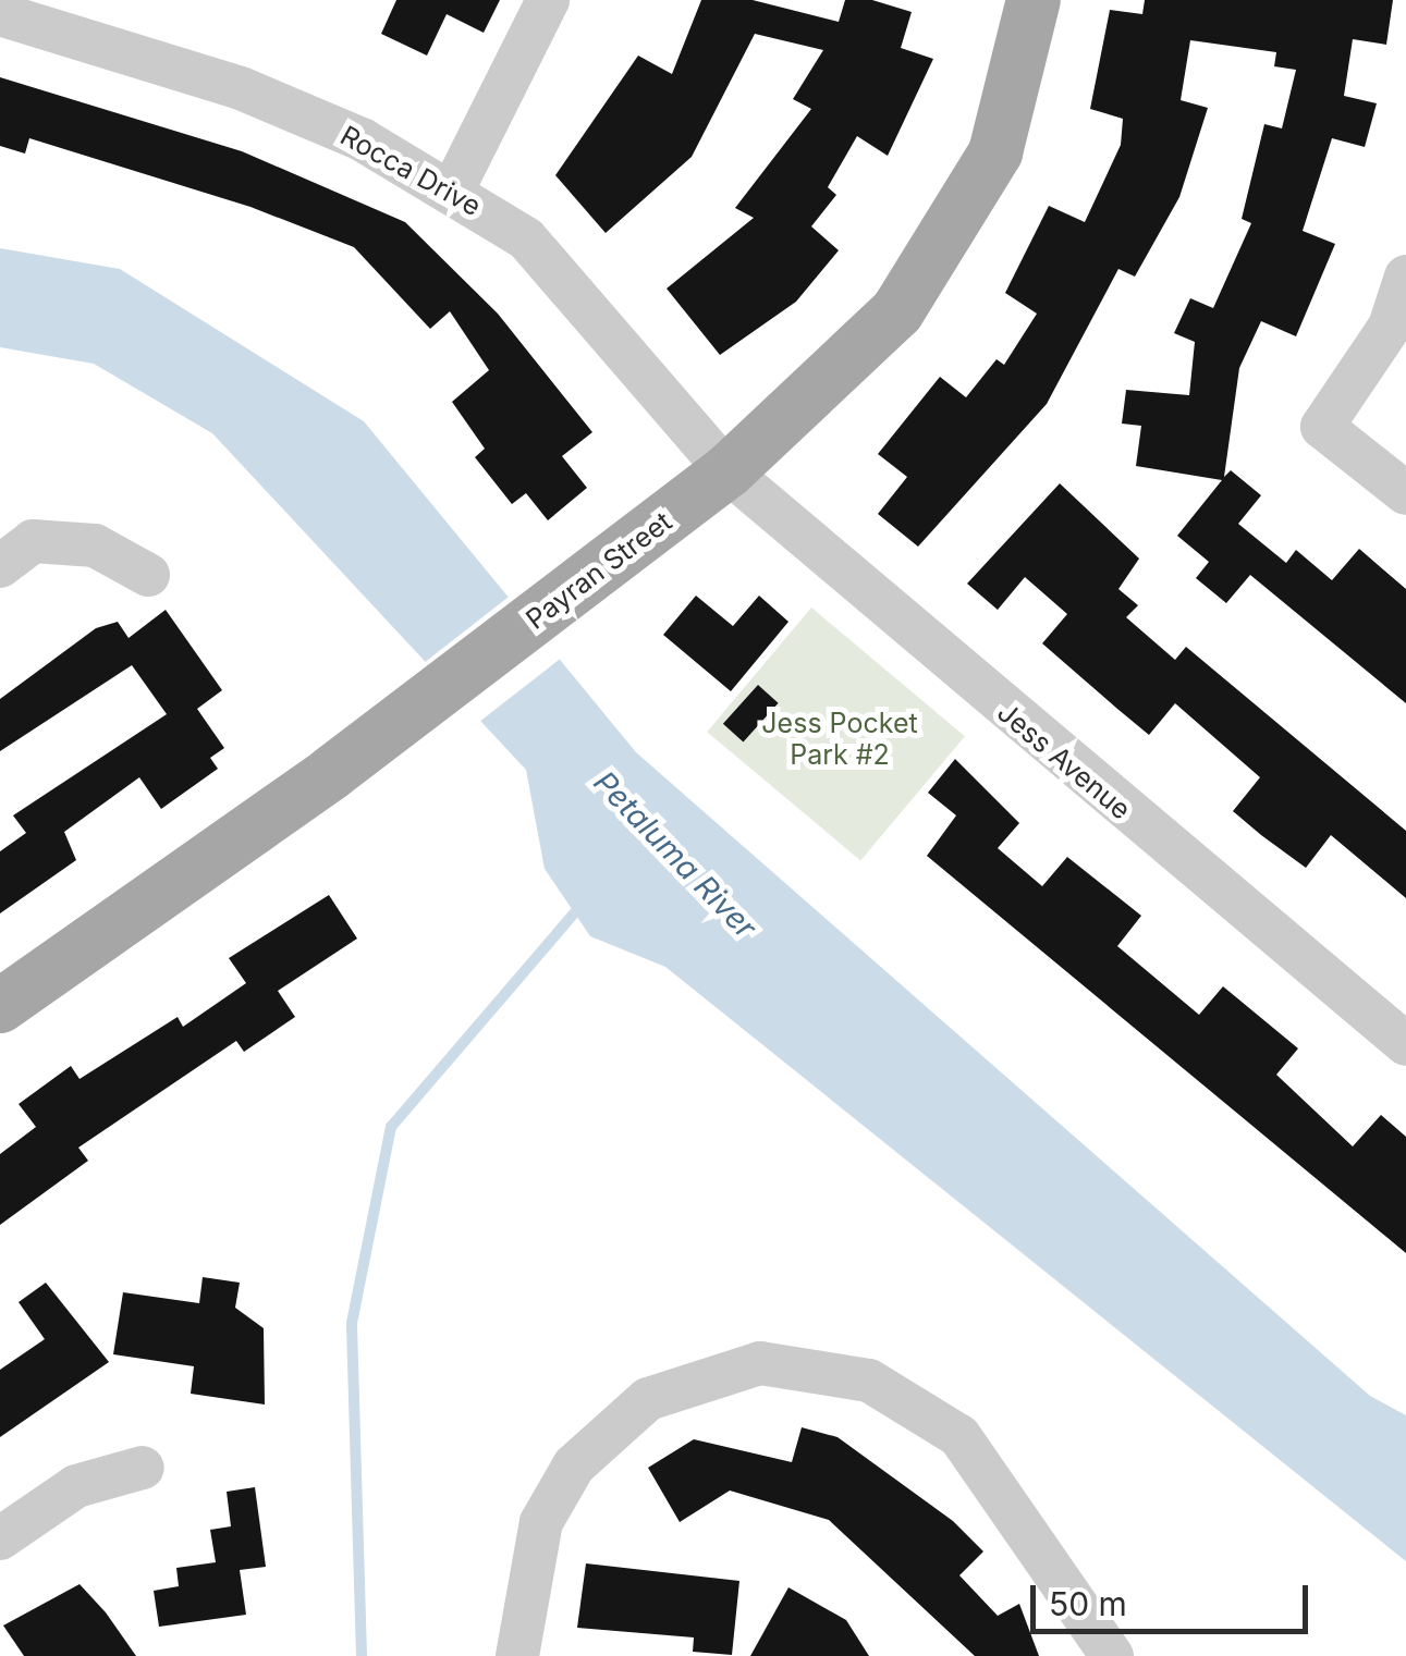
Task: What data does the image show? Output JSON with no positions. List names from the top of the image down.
{
  "streets": {
    "main road": ["Payran Street"],
    "street": ["Rocca Drive", "Jess Avenue"]
  },
  "crossings": [
    ["Rocca Drive", "Payran Street"],
    ["Rocca Drive", "Jess Avenue"],
    ["Payran Street", "Jess Avenue"]
  ],
  "water": ["Petaluma River"],
  "parks": ["Jess Pocket Park #2"],
  "scale_bar": "50 m"
}
